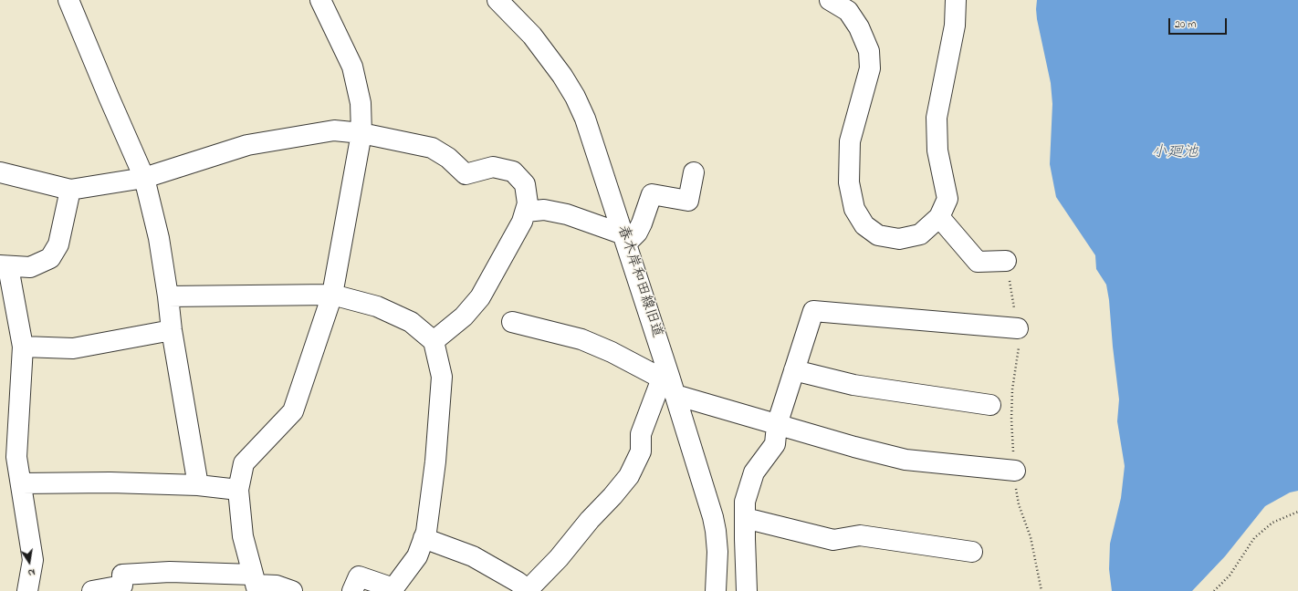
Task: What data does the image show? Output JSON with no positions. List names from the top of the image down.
{
  "streets": {
    "street": ["春木岸和田線旧道"]
  },
  "water": ["小廻池"],
  "scale_bar": "20 m",
  "north": "bottom"
}
